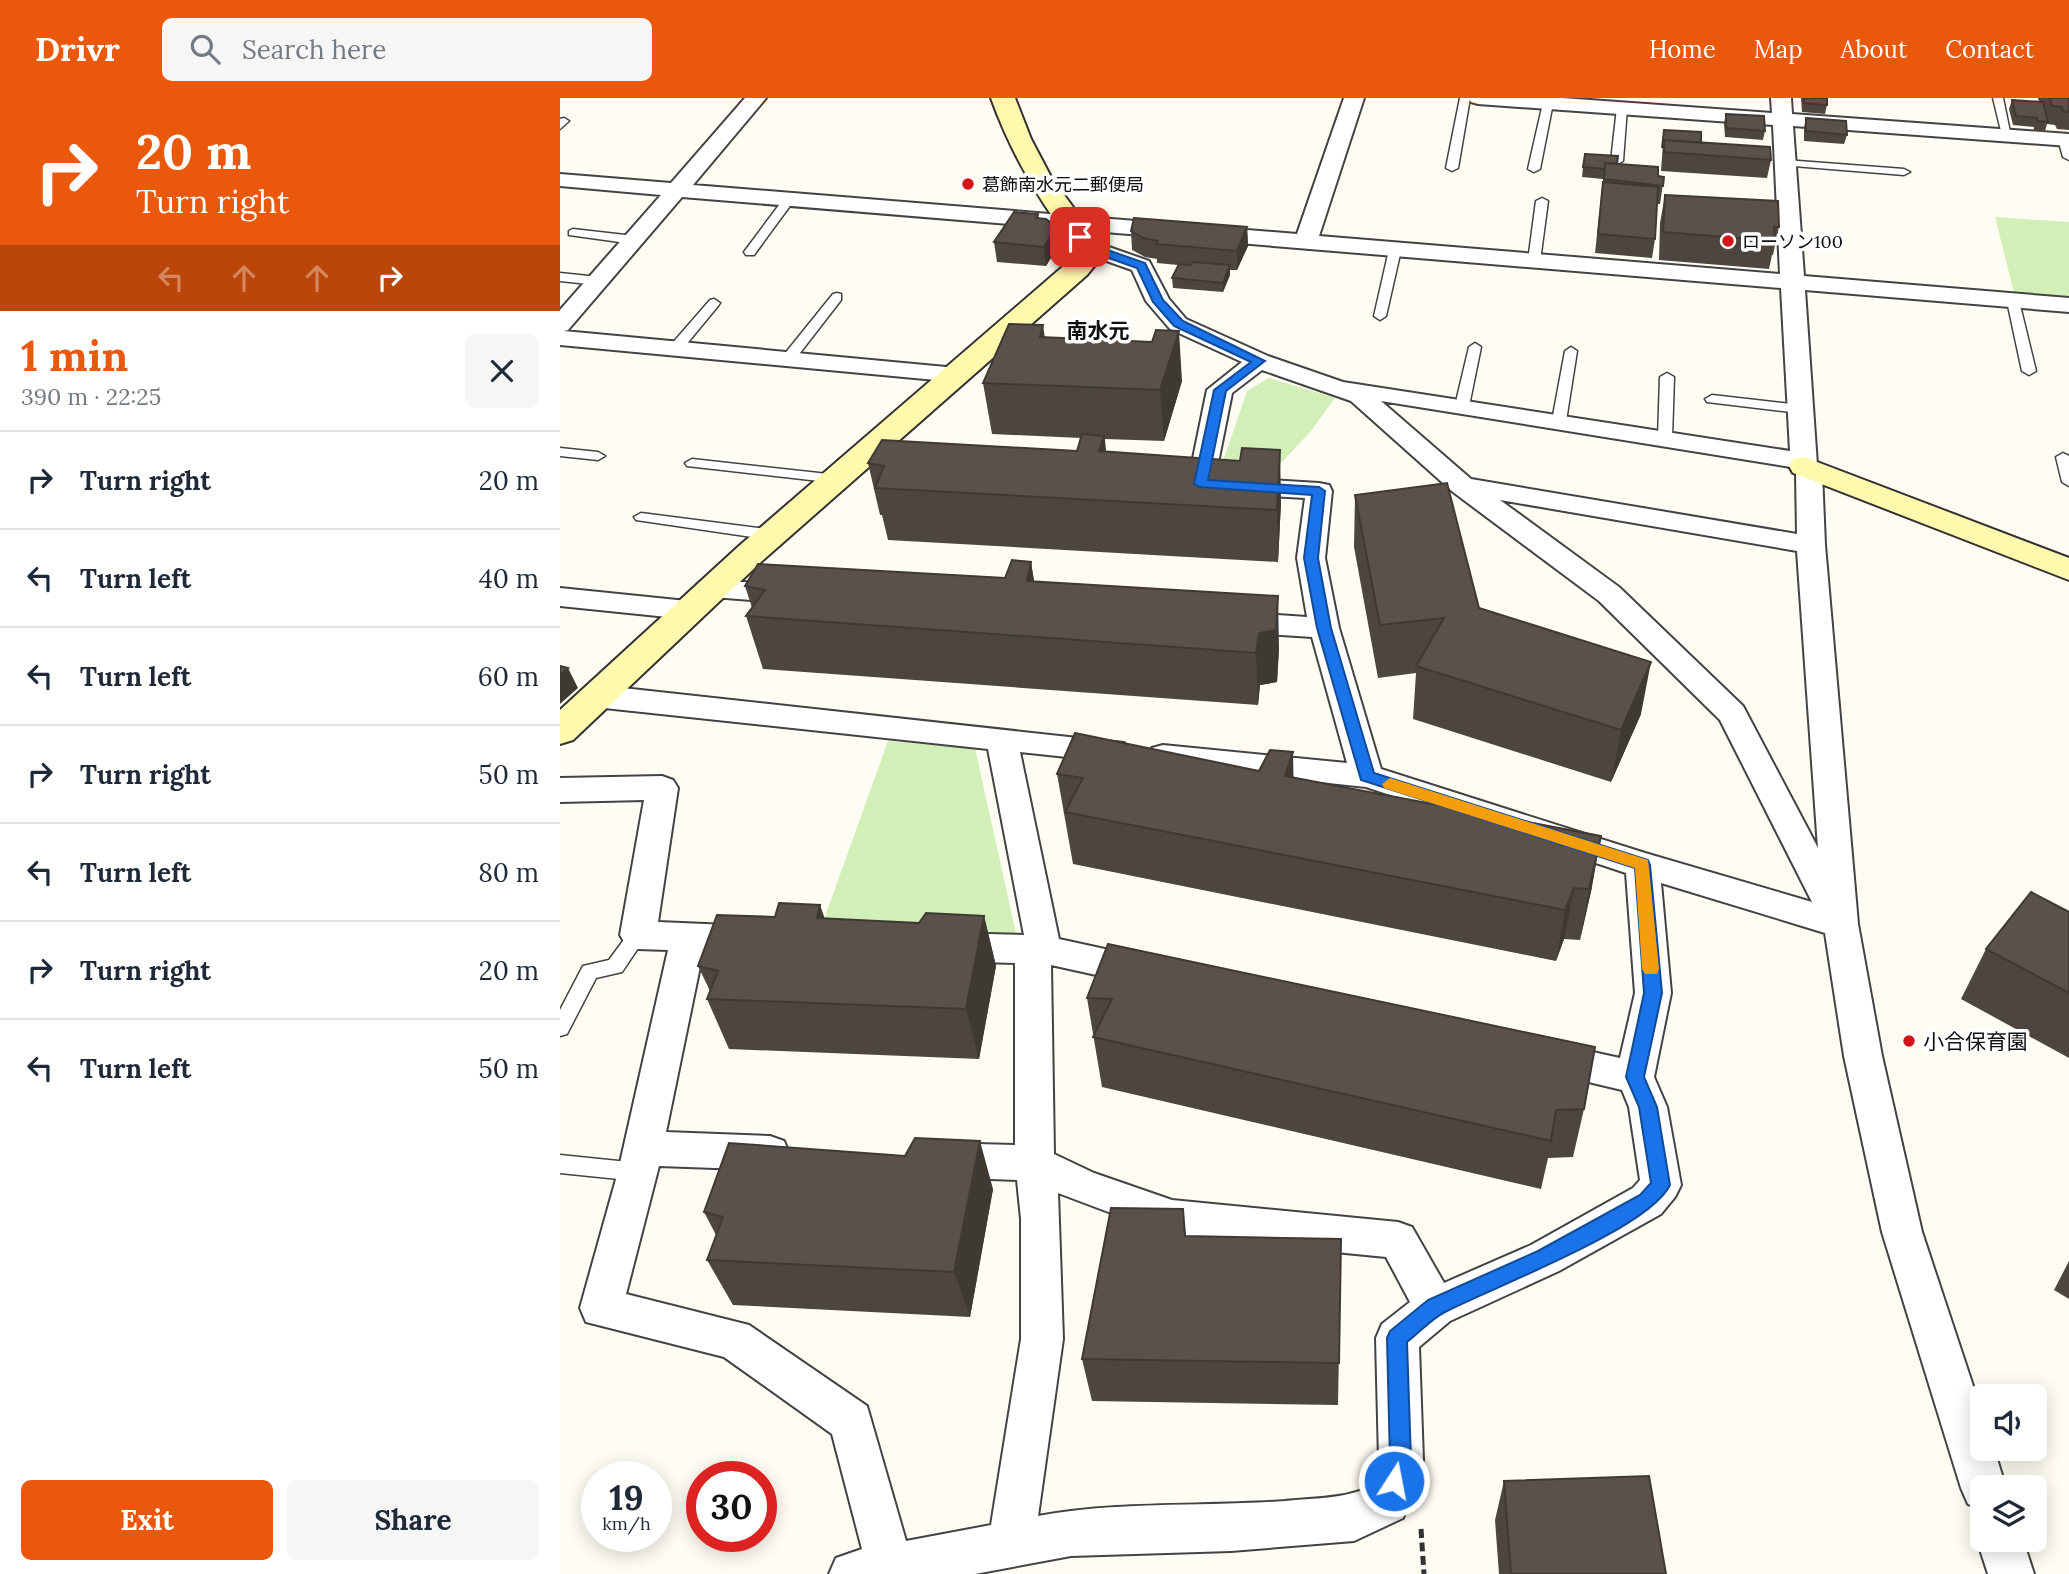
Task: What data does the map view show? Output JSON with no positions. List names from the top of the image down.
{
  "districts": ["南水元"],
  "places": ["葛飾南水元二郵便局", "ローソン100", "小合保育園"],
  "page": {
    "header": "Drivr",
    "search": "Search here",
    "nav": [
      "Home",
      "Map",
      "About",
      "Contact"
    ],
    "turn": ["20 m", "Turn right"],
    "heading": ["1 min", "390 m · 22:25"],
    "list": [
      {
        "name": "Turn right",
        "value": "20 m"
      },
      {
        "name": "Turn left",
        "value": "40 m"
      },
      {
        "name": "Turn left",
        "value": "60 m"
      },
      {
        "name": "Turn right",
        "value": "50 m"
      },
      {
        "name": "Turn left",
        "value": "80 m"
      },
      {
        "name": "Turn right",
        "value": "20 m"
      },
      {
        "name": "Turn left",
        "value": "50 m"
      }
    ],
    "speed": "19 km/h",
    "limit": "30",
    "buttons": ["Exit", "Share"]
  }
}
